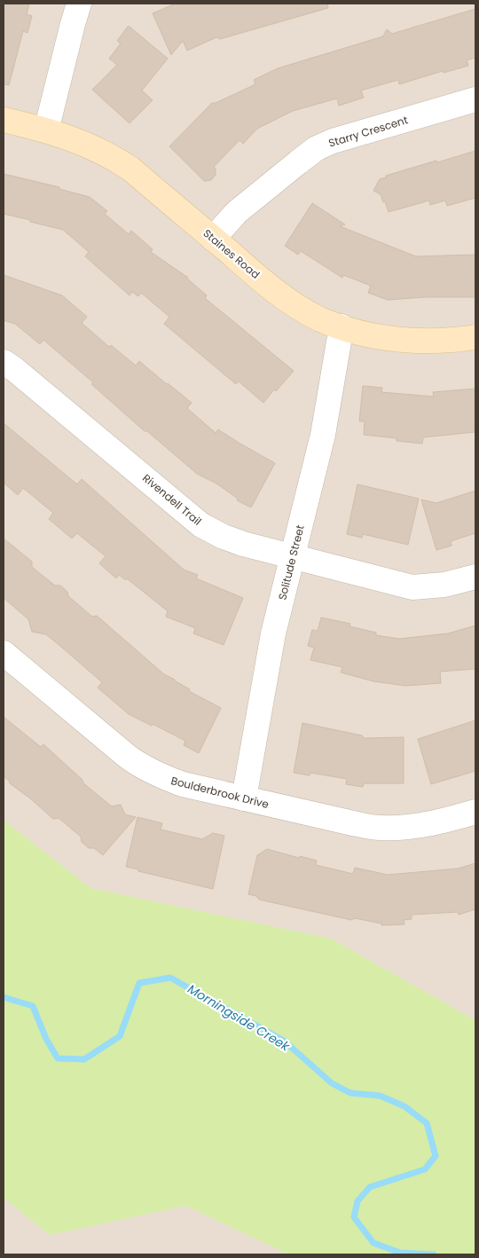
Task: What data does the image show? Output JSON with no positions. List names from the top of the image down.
{
  "streets": {
    "street": [
      "Starry Crescent",
      "Staines Road",
      "Rivendell Trail",
      "Solitude Street",
      "Boulderbrook Drive"
    ]
  },
  "crossings": [
    ["Starry Crescent", "Staines Road"],
    ["Staines Road", "Solitude Street"],
    ["Rivendell Trail", "Solitude Street"],
    ["Solitude Street", "Boulderbrook Drive"]
  ],
  "water": ["Morningside Creek"]
}
